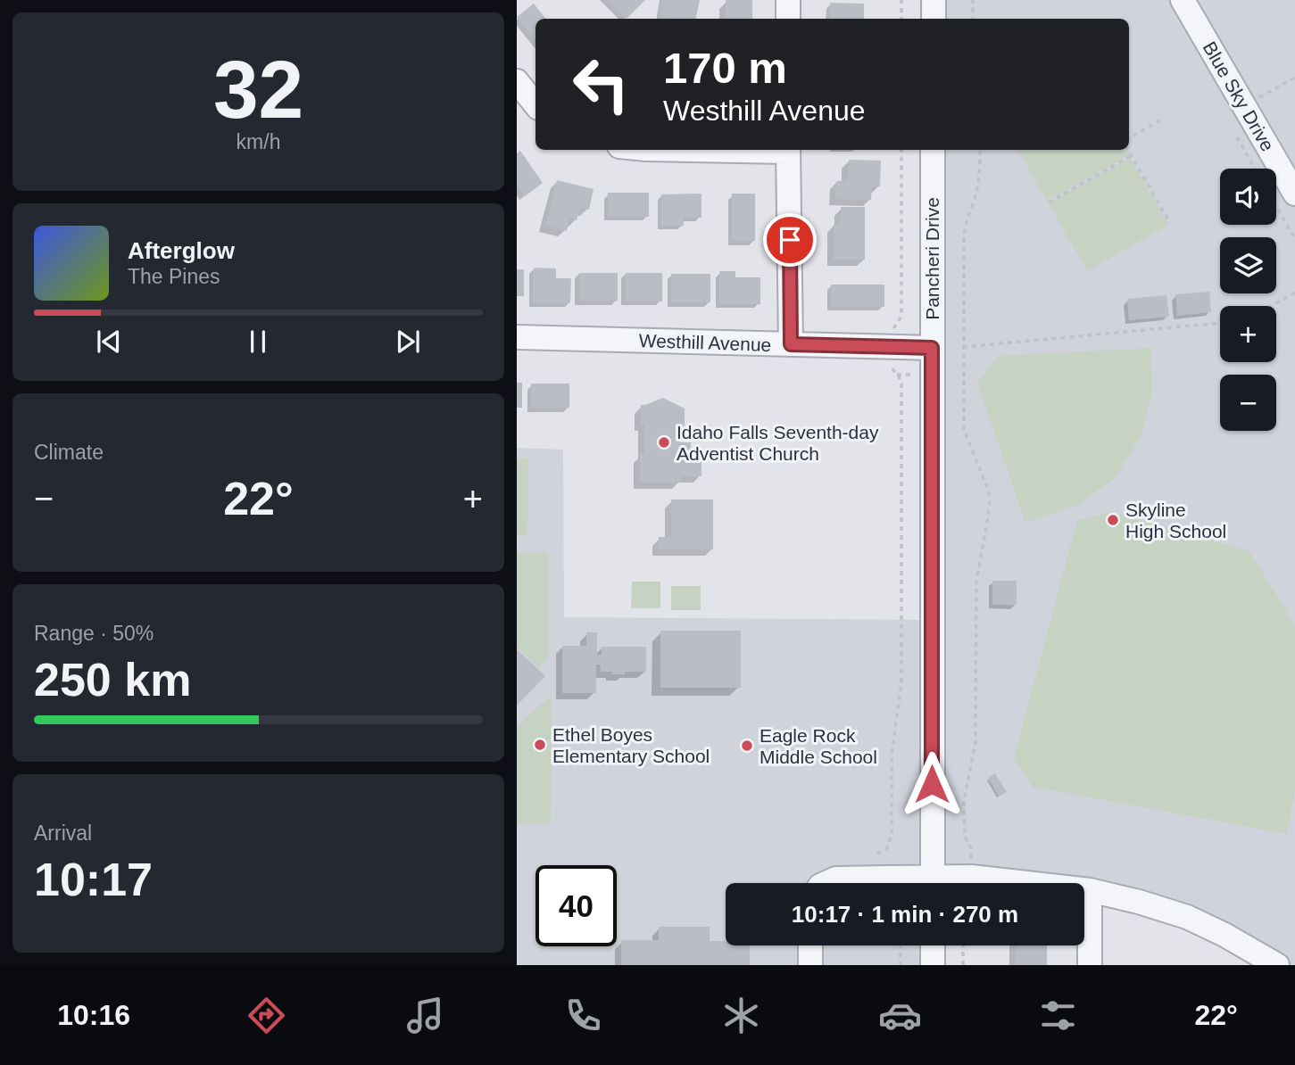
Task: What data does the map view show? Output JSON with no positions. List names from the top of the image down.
{
  "streets": {
    "street": ["Blue Sky Drive", "Pancheri Drive", "Westhill Avenue"]
  },
  "crossings": [
    ["Pancheri Drive", "Westhill Avenue"]
  ],
  "places": [
    "Idaho Falls Seventh-day Adventist Church",
    "Skyline High School",
    "Ethel Boyes Elementary School",
    "Eagle Rock Middle School"
  ],
  "page": {
    "tile": [
      ["32", "km/h"],
      "Climate",
      ["Range · 50%", "250 km"],
      ["Arrival", "10:17"]
    ],
    "turn": ["170 m", "Westhill Avenue"],
    "map_buttons": ["+", "−"],
    "song": ["Afterglow", "The Pines"],
    "heat": ["−", "22°", "+"],
    "limit": "40",
    "trip": "10:17 · 1 min · 270 m",
    "tabs": ["10:16", "22°"]
  }
}
